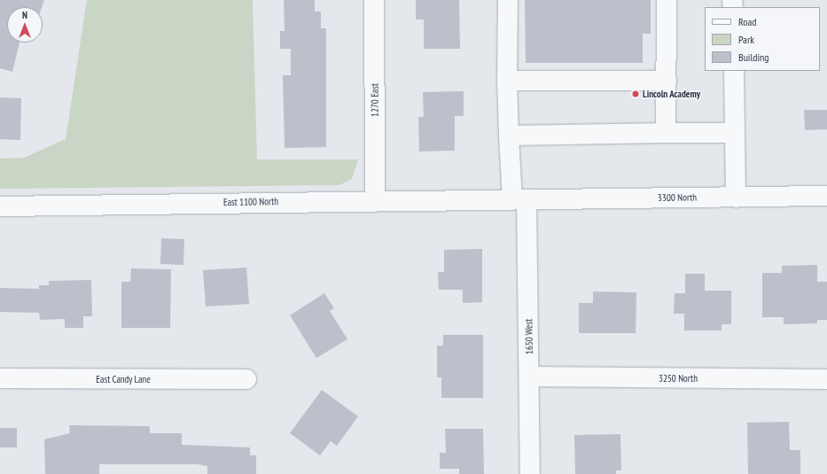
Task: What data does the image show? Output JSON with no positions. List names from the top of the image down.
{
  "streets": {
    "street": [
      "1270 East",
      "3300 North",
      "East 1100 North",
      "1650 West",
      "3250 North",
      "East Candy Lane"
    ]
  },
  "crossings": [
    ["1270 East", "East 1100 North"],
    ["3300 North", "East 1100 North"],
    ["3300 North", "1650 West"],
    ["East 1100 North", "1650 West"],
    ["1650 West", "3250 North"]
  ],
  "places": ["Lincoln Academy"],
  "legend": ["Road", "Park", "Building"],
  "north": "top"
}
